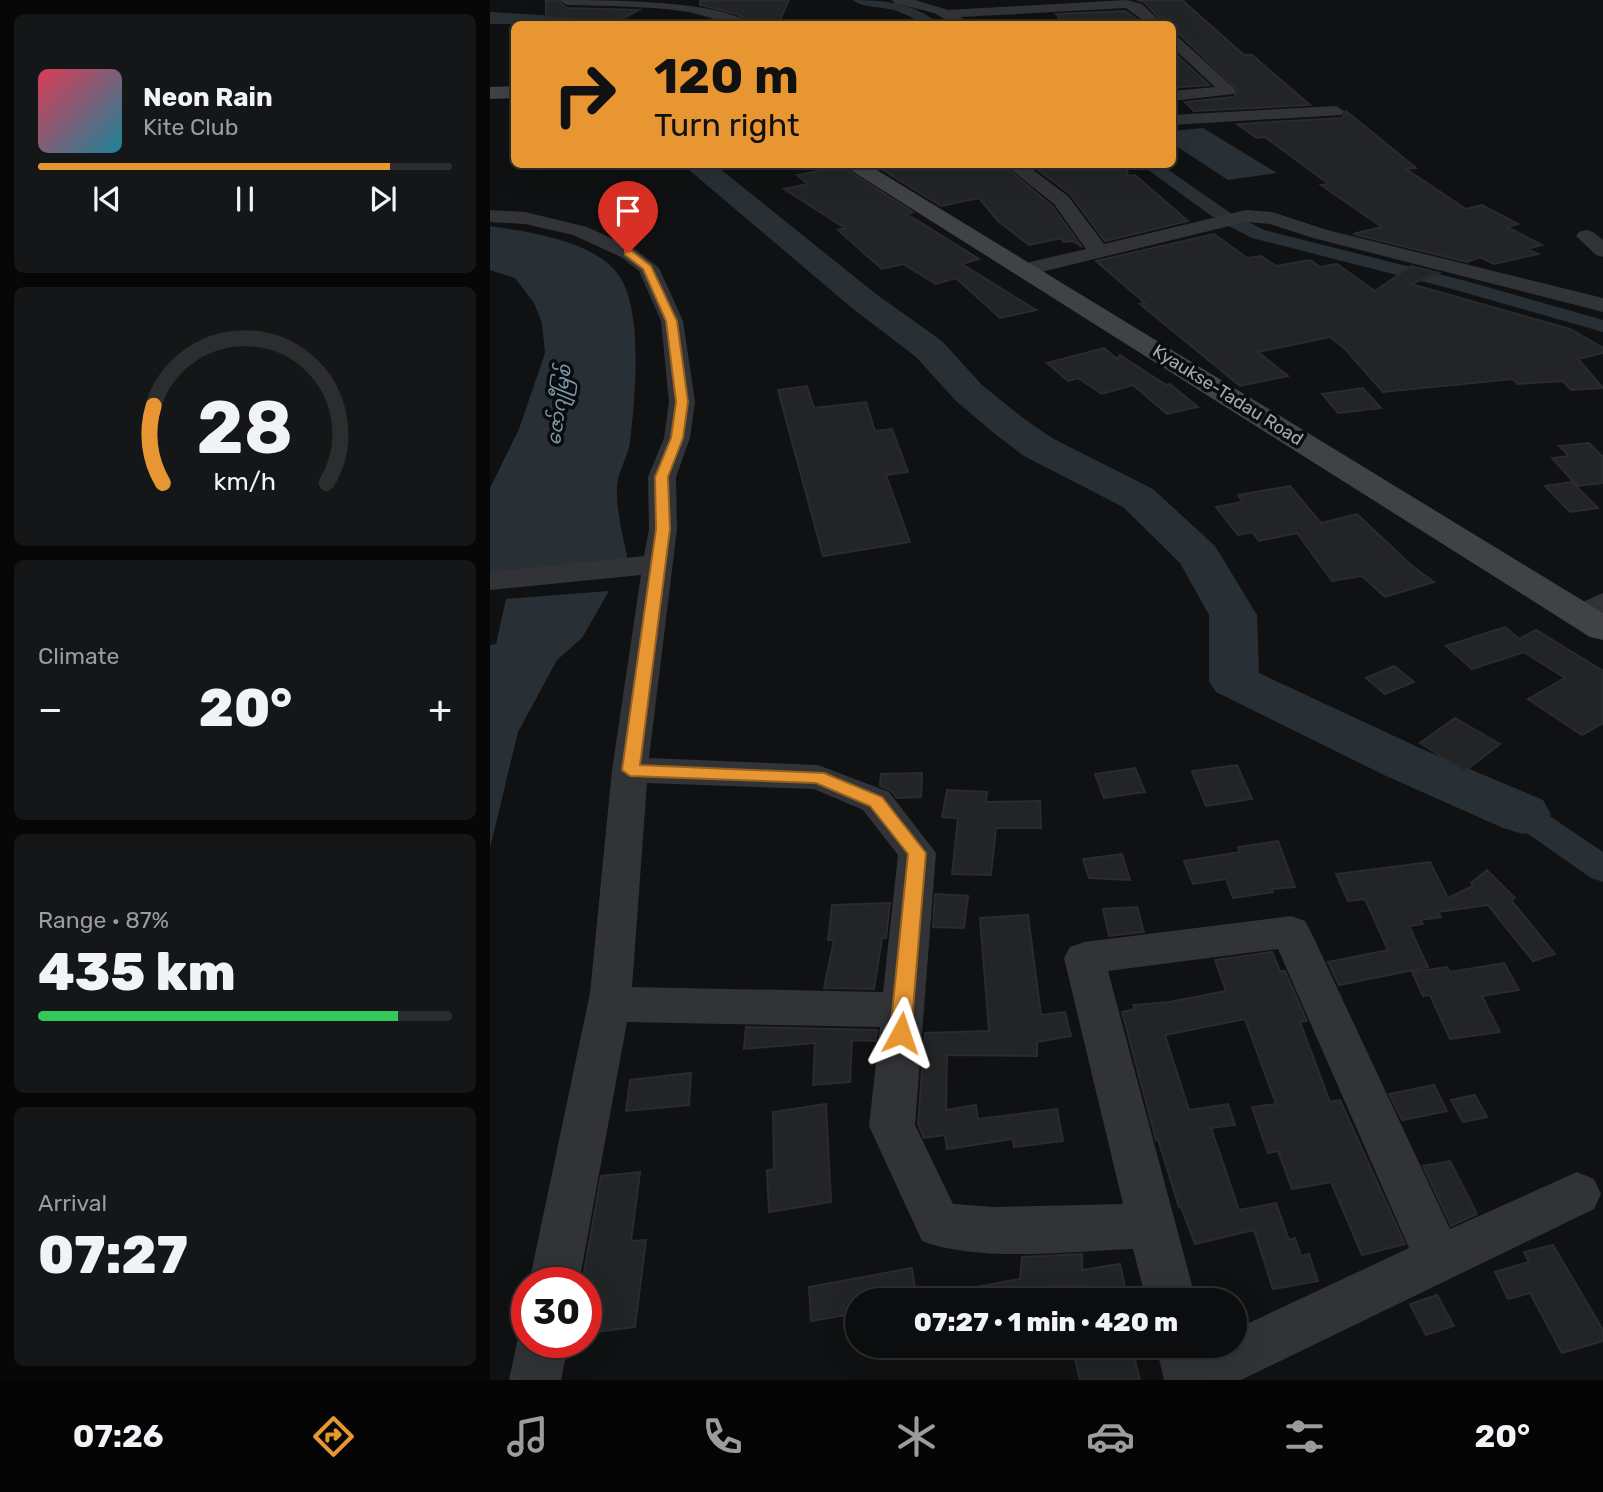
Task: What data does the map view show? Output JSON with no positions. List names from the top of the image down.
{
  "streets": {
    "main road": ["Kyaukse-Tadau Road"]
  },
  "water": ["ဇော်ဂျီမြစ်"],
  "page": {
    "turn": ["120 m", "Turn right"],
    "song": ["Neon Rain", "Kite Club"],
    "tile": [
      "Climate",
      ["Range · 87%", "435 km"],
      ["Arrival", "07:27"]
    ],
    "heat": ["−", "20°", "+"],
    "limit": "30",
    "trip": "07:27 · 1 min · 420 m",
    "tabs": ["07:26", "20°"],
    "gauge": ["28", "km/h"]
  }
}
